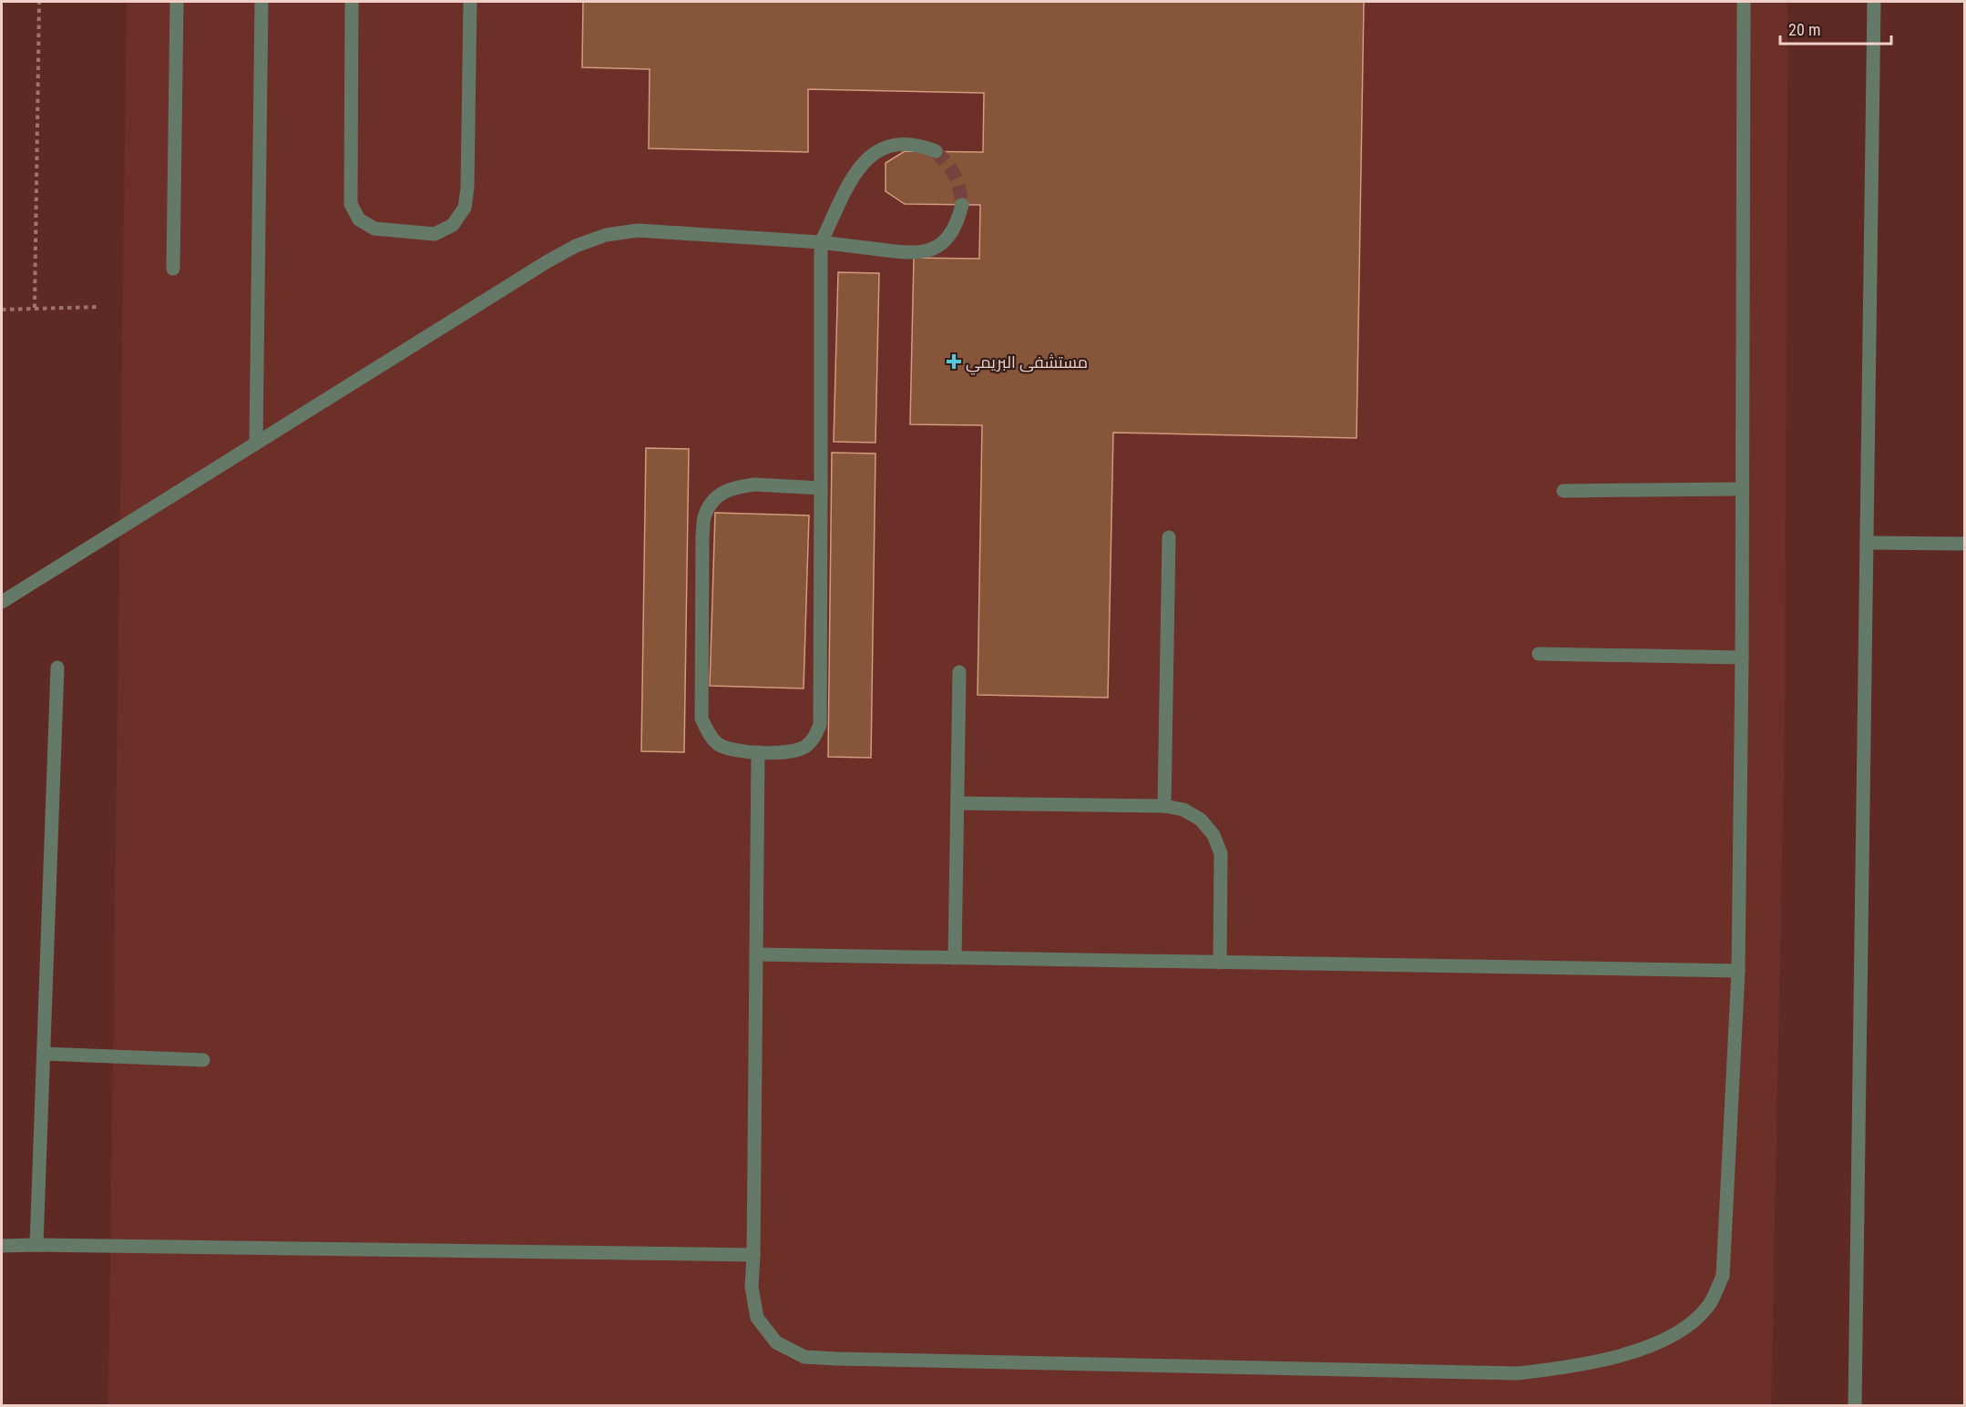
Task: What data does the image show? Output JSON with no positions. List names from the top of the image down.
{
  "places": {
    "health": ["مستشفى البريمي"]
  },
  "scale_bar": "20 m"
}
